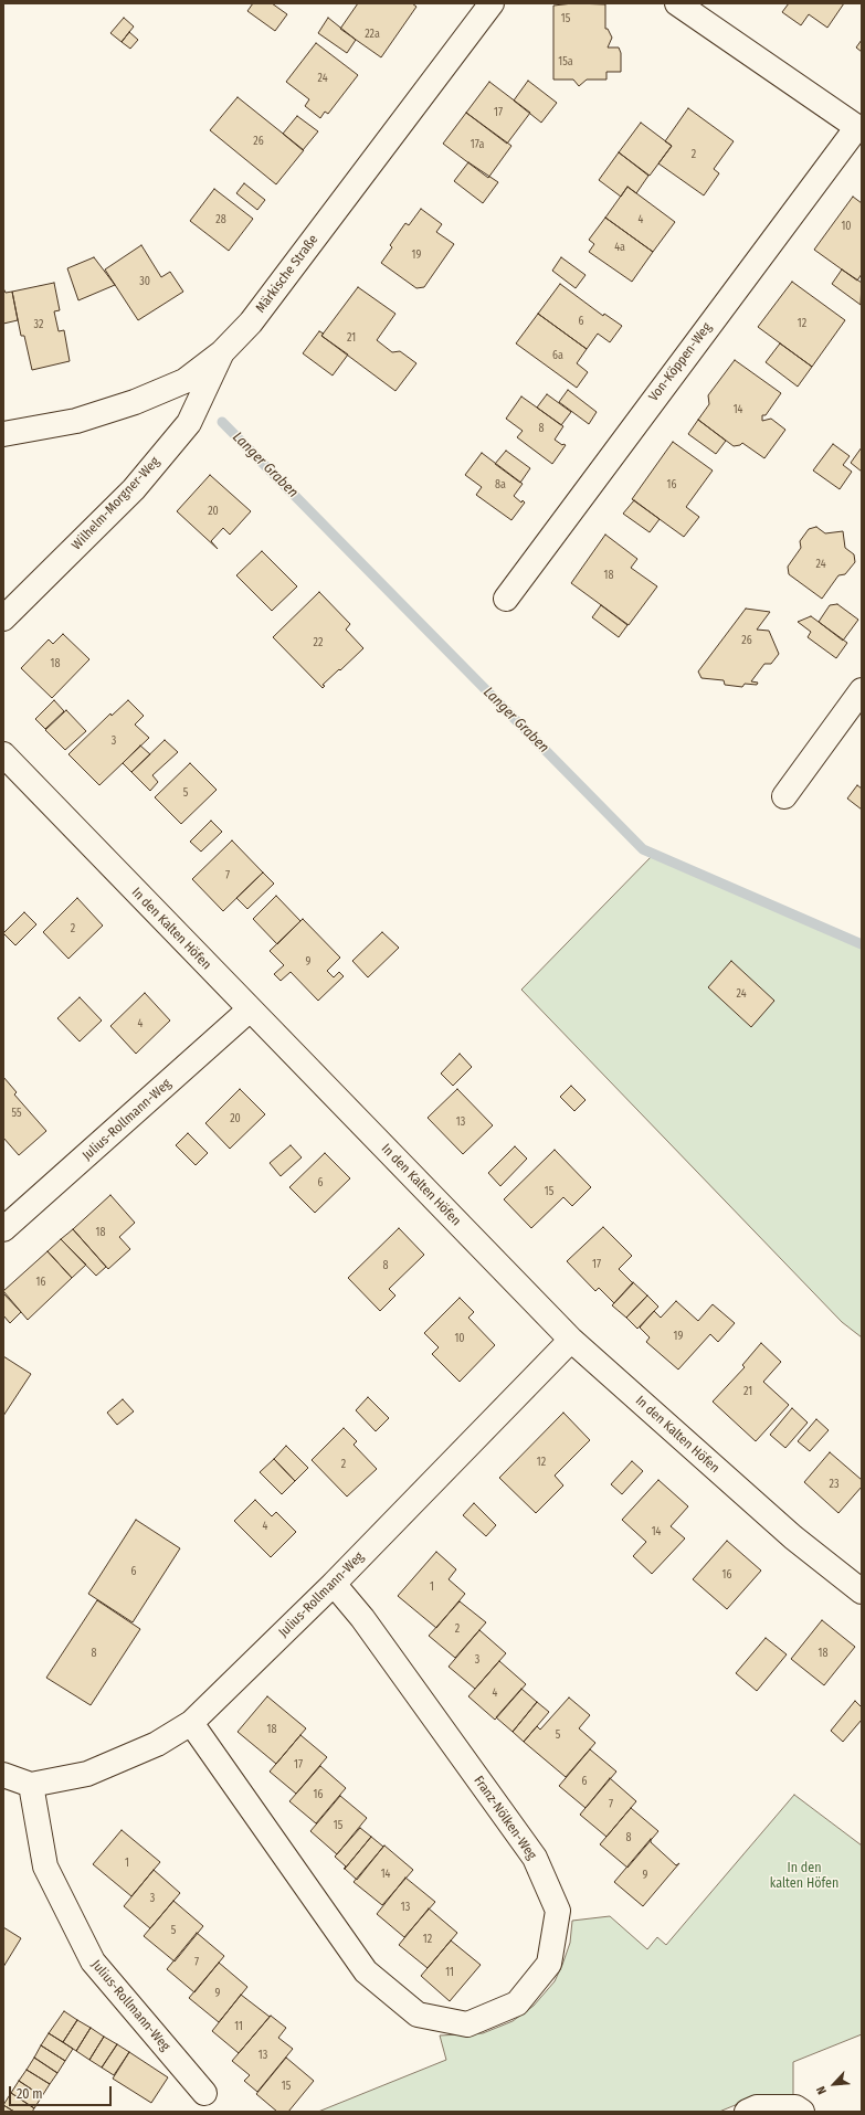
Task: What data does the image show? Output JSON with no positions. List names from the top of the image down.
{
  "streets": {
    "street": [
      "Märkische Straße",
      "Von-Köppen-Weg",
      "Wilhelm-Morgner-Weg",
      "In den Kalten Höfen",
      "Julius-Rollmann-Weg",
      "Franz-Nölken-Weg"
    ]
  },
  "crossings": [
    ["Märkische Straße", "Wilhelm-Morgner-Weg"],
    ["In den Kalten Höfen", "Julius-Rollmann-Weg"],
    ["Julius-Rollmann-Weg", "Franz-Nölken-Weg"]
  ],
  "water": ["Langer Graben"],
  "parks": ["In den kalten Höfen"],
  "house_numbers": [
    "15",
    "22a",
    "15a",
    "24",
    "17",
    "26",
    "17a",
    "2",
    "28",
    "4",
    "10",
    "4a",
    "19",
    "30",
    "6",
    "12",
    "32",
    "21",
    "6a",
    "14",
    "8",
    "8a",
    "16",
    "20",
    "24",
    "18",
    "26",
    "22",
    "18",
    "3",
    "5",
    "7",
    "2",
    "9",
    "24",
    "4",
    "55",
    "20",
    "13",
    "6",
    "15",
    "18",
    "17",
    "8",
    "16",
    "19",
    "10",
    "21",
    "12",
    "2",
    "23",
    "4",
    "14",
    "6",
    "16",
    "1",
    "2",
    "8",
    "18",
    "3",
    "4",
    "18",
    "5",
    "17",
    "6",
    "16",
    "7",
    "15",
    "8",
    "1",
    "14",
    "9",
    "3",
    "13",
    "5",
    "12",
    "7",
    "11",
    "9",
    "11",
    "13",
    "15"
  ],
  "scale_bar": "20 m",
  "north": "bottom left"
}
